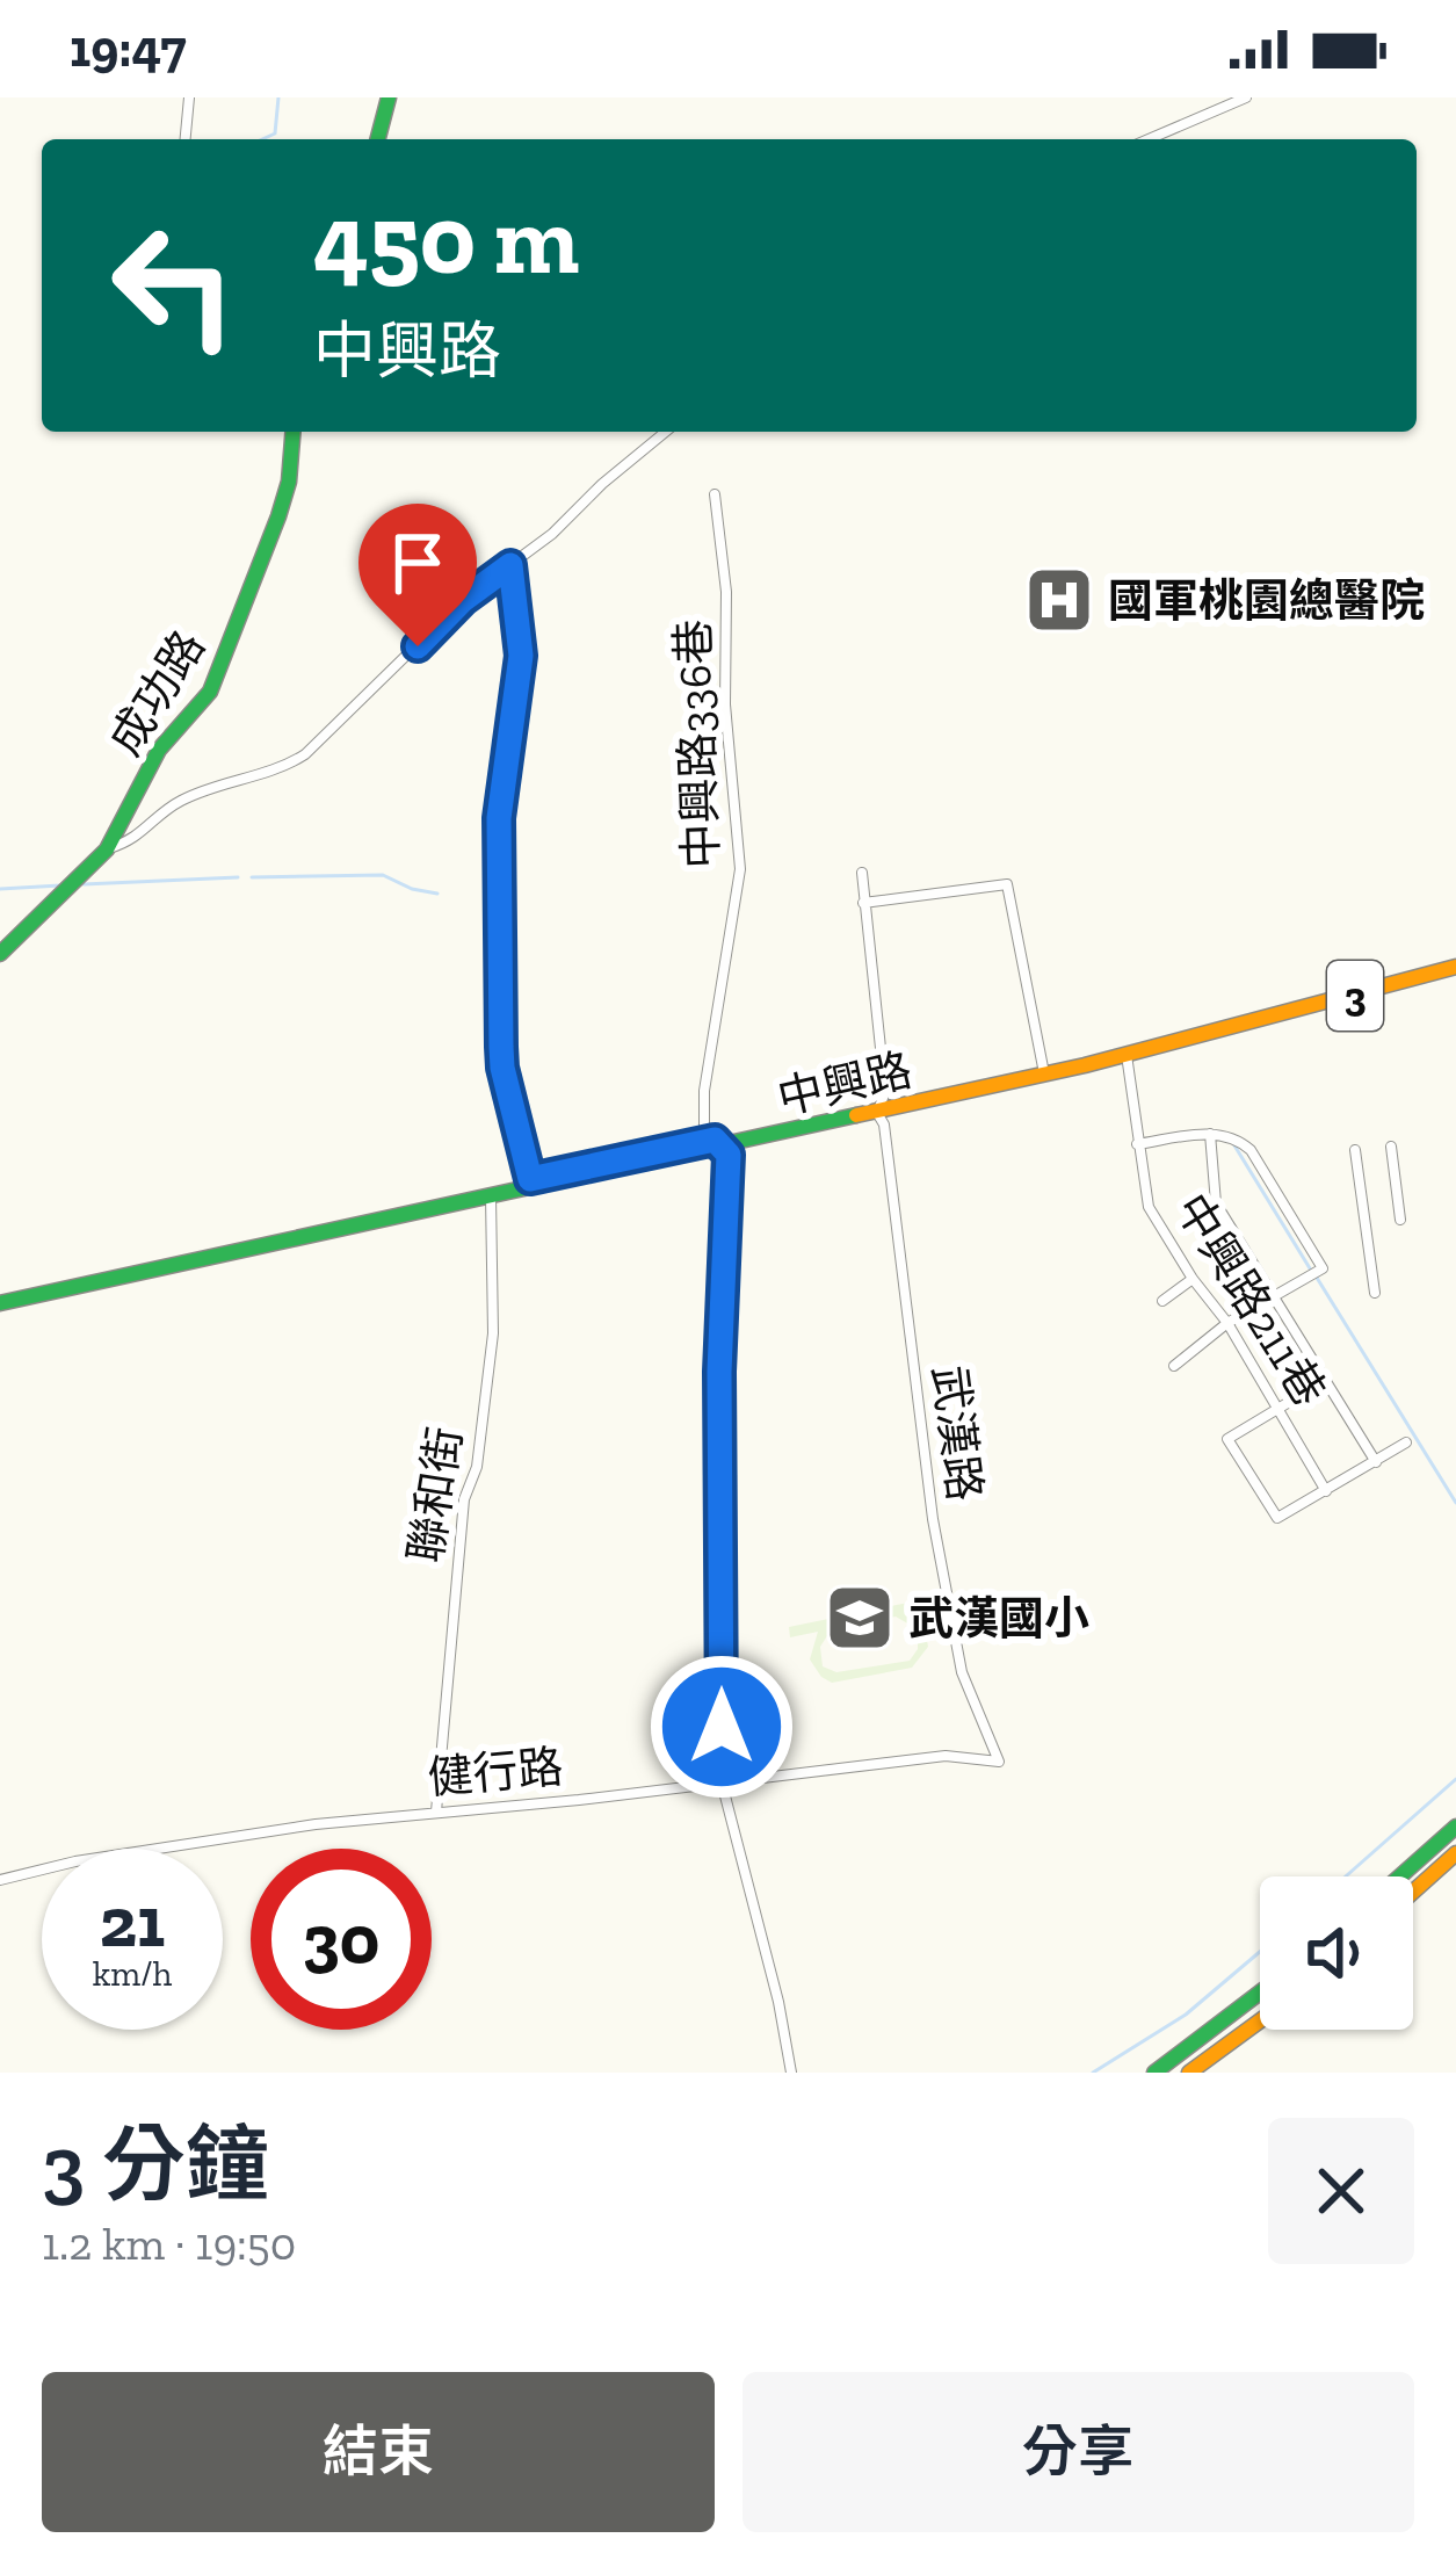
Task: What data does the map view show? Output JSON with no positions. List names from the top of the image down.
{
  "streets": {
    "main road": ["成功路", "3", "中興路"],
    "street": [
      "中興路336巷",
      "中興路211巷",
      "武漢路",
      "聯和街",
      "健行路"
    ]
  },
  "crossings": [
    ["中興路336巷", "中興路"],
    ["中興路336巷", "健行路"],
    ["中興路", "中興路211巷"],
    ["中興路", "武漢路"],
    ["中興路", "聯和街"],
    ["武漢路", "健行路"],
    ["聯和街", "健行路"]
  ],
  "places": {
    "hospital": ["國軍桃園總醫院"],
    "school or university": ["武漢國小"]
  },
  "page": {
    "status": "19:47",
    "turn": ["450 m", "中興路"],
    "speed": "21 km/h",
    "limit": "30",
    "heading": ["3 分鐘", "1.2 km · 19:50"],
    "buttons": ["結束", "分享"]
  }
}
